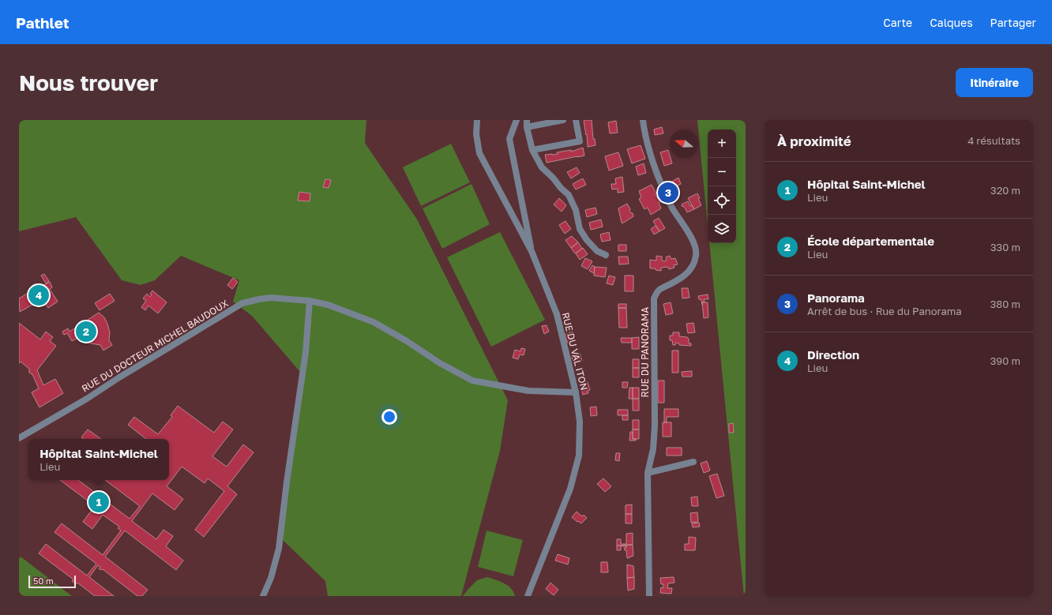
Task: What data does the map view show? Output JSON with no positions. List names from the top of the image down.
{
  "streets": {
    "street": ["RUE DU DOCTEUR MICHEL BAUDOUX", "RUE DU VAL ITON", "RUE DU PANORAMA"]
  },
  "crossings": [
    ["RUE DU DOCTEUR MICHEL BAUDOUX", "RUE DU VAL ITON"]
  ],
  "scale_bar": "50 m",
  "north": "left",
  "page": {
    "header": "Pathlet",
    "nav": ["Carte", "Calques", "Partager"],
    "buttons": "Itinéraire",
    "title": "Nous trouver",
    "heading": ["À proximité", "4 résultats"],
    "map_buttons": ["+", "−"],
    "list": [
      {
        "mark": "1",
        "name": "Hôpital Saint-Michel",
        "note": "Lieu",
        "value": "320 m"
      },
      {
        "mark": "2",
        "name": "École départementale",
        "note": "Lieu",
        "value": "330 m"
      },
      {
        "mark": "3",
        "name": "Panorama",
        "note": "Arrêt de bus · Rue du Panorama",
        "value": "380 m"
      },
      {
        "mark": "4",
        "name": "Direction",
        "note": "Lieu",
        "value": "390 m"
      }
    ],
    "pins": [
      "3",
      "4",
      "2",
      "1"
    ],
    "popup": ["Hôpital Saint-Michel", "Lieu"],
    "scale": "50 m"
  }
}
